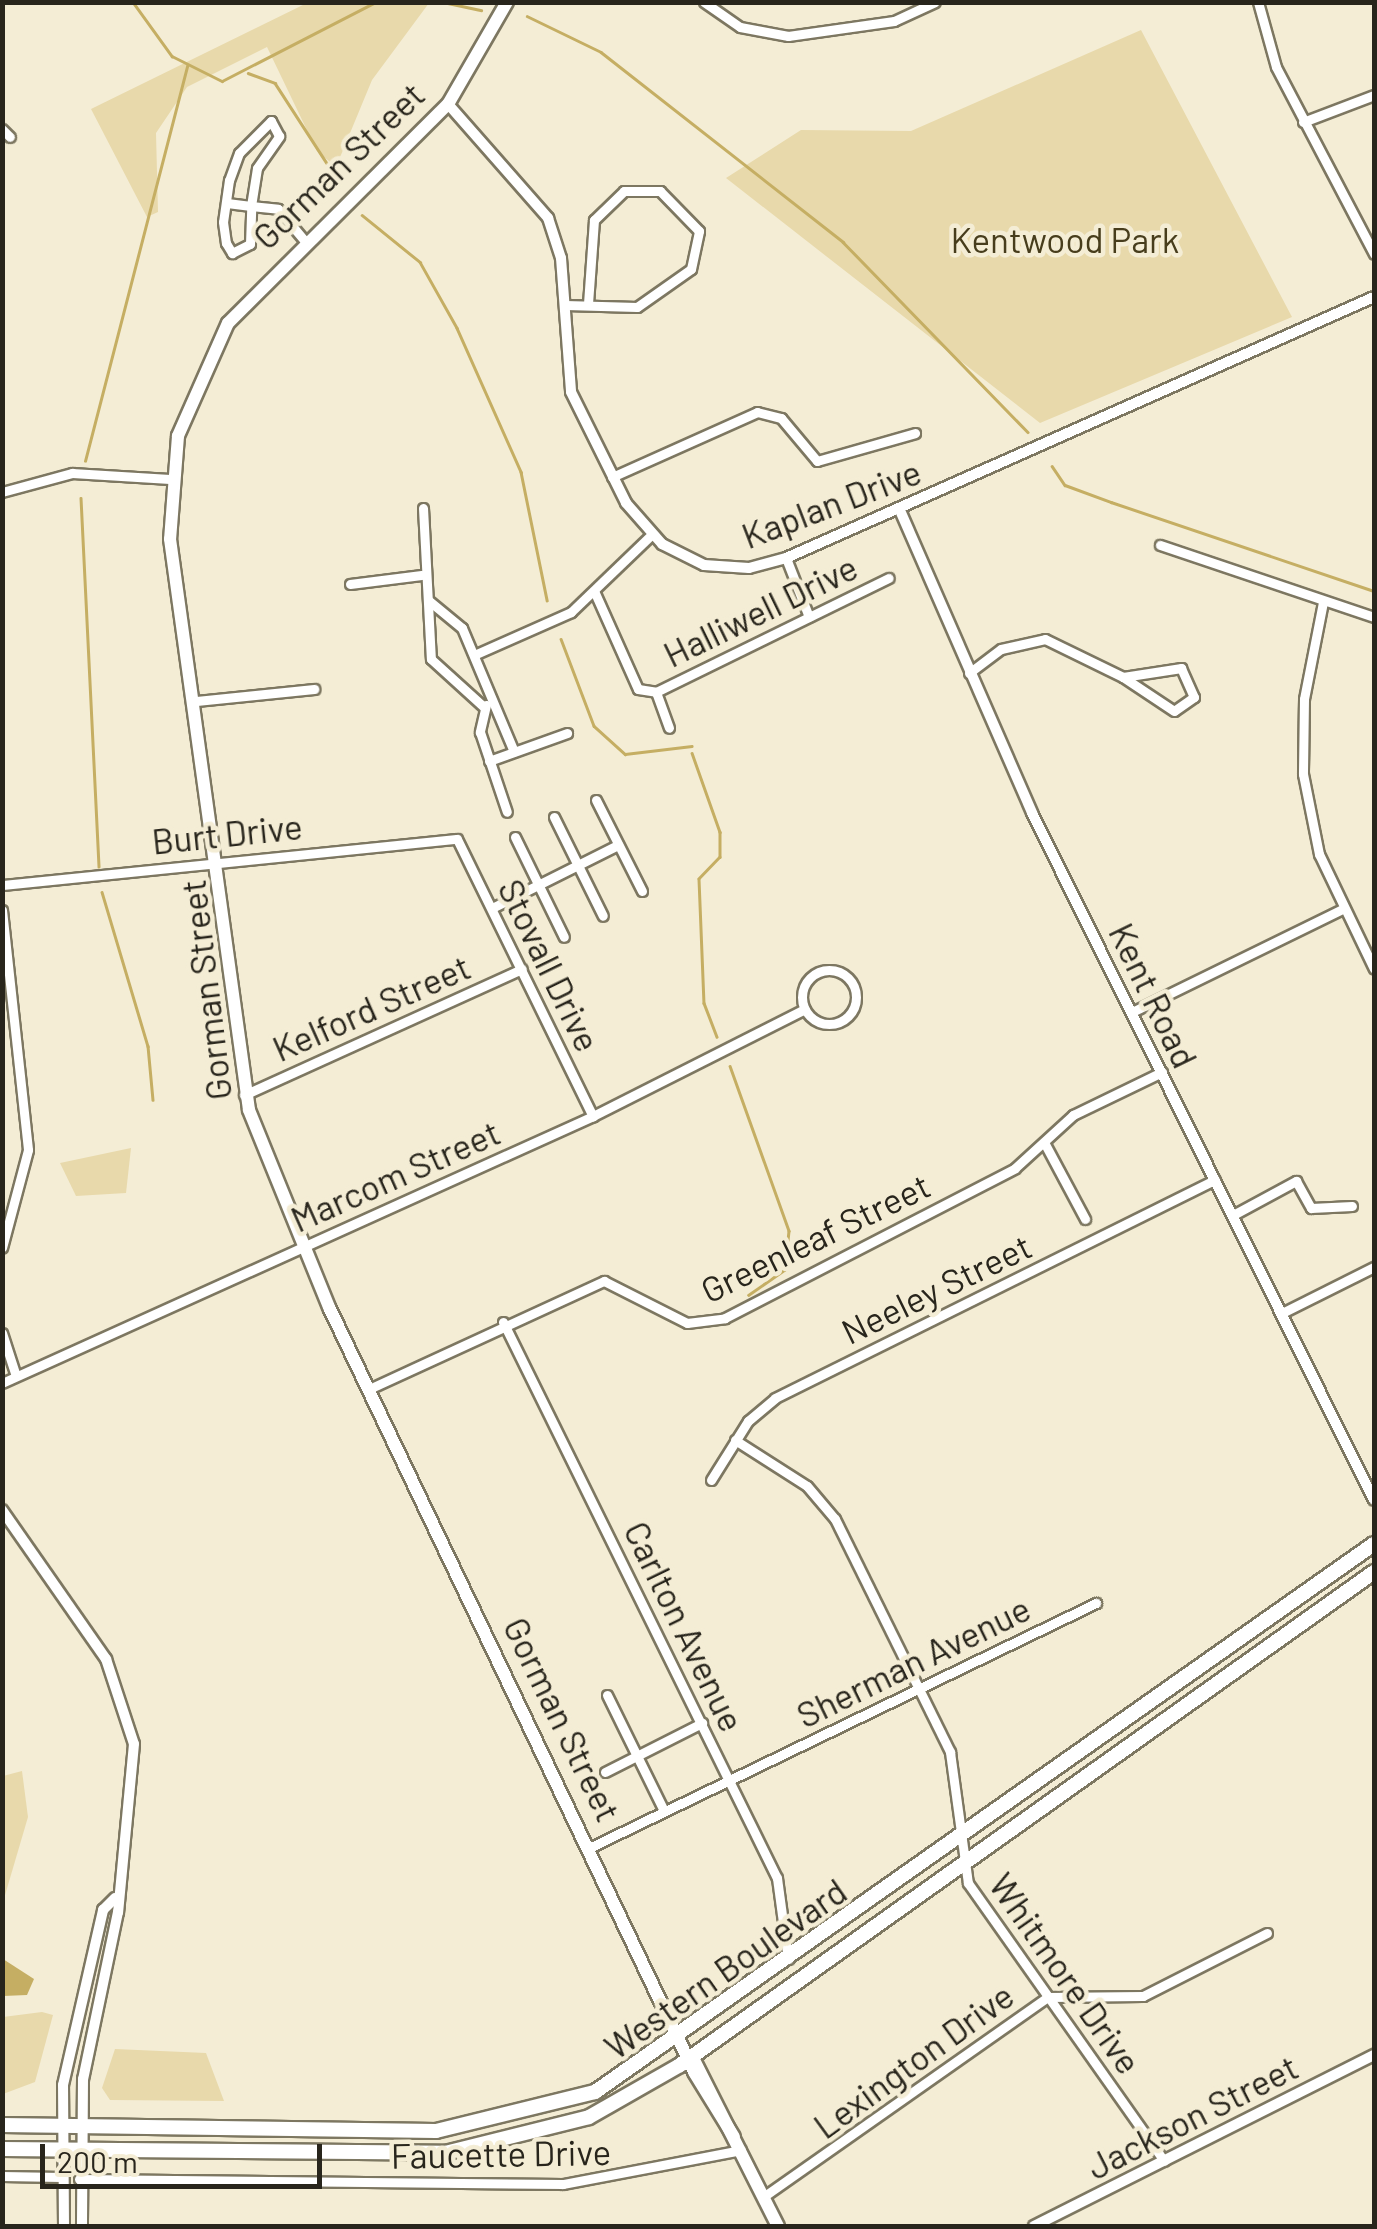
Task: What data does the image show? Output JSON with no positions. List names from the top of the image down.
{
  "streets": {
    "main road": ["Gorman Street", "Western Boulevard"],
    "street": [
      "Kaplan Drive",
      "Halliwell Drive",
      "Burt Drive",
      "Stovall Drive",
      "Kent Road",
      "Kelford Street",
      "Marcom Street",
      "Greenleaf Street",
      "Neeley Street",
      "Carlton Avenue",
      "Sherman Avenue",
      "Whitmore Drive",
      "Lexington Drive",
      "Jackson Street",
      "Faucette Drive"
    ]
  },
  "crossings": [
    ["Gorman Street", "Burt Drive"],
    ["Gorman Street", "Kelford Street"],
    ["Gorman Street", "Marcom Street"],
    ["Gorman Street", "Greenleaf Street"],
    ["Gorman Street", "Sherman Avenue"],
    ["Gorman Street", "Western Boulevard"],
    ["Gorman Street", "Lexington Drive"],
    ["Gorman Street", "Faucette Drive"],
    ["Kaplan Drive", "Kent Road"],
    ["Burt Drive", "Stovall Drive"],
    ["Stovall Drive", "Kelford Street"],
    ["Stovall Drive", "Marcom Street"],
    ["Kent Road", "Greenleaf Street"],
    ["Kent Road", "Neeley Street"],
    ["Greenleaf Street", "Carlton Avenue"],
    ["Neeley Street", "Whitmore Drive"],
    ["Carlton Avenue", "Sherman Avenue"],
    ["Carlton Avenue", "Western Boulevard"],
    ["Sherman Avenue", "Whitmore Drive"],
    ["Western Boulevard", "Whitmore Drive"],
    ["Whitmore Drive", "Lexington Drive"],
    ["Whitmore Drive", "Jackson Street"]
  ],
  "parks": ["Kentwood Park"],
  "scale_bar": "200 m"
}
